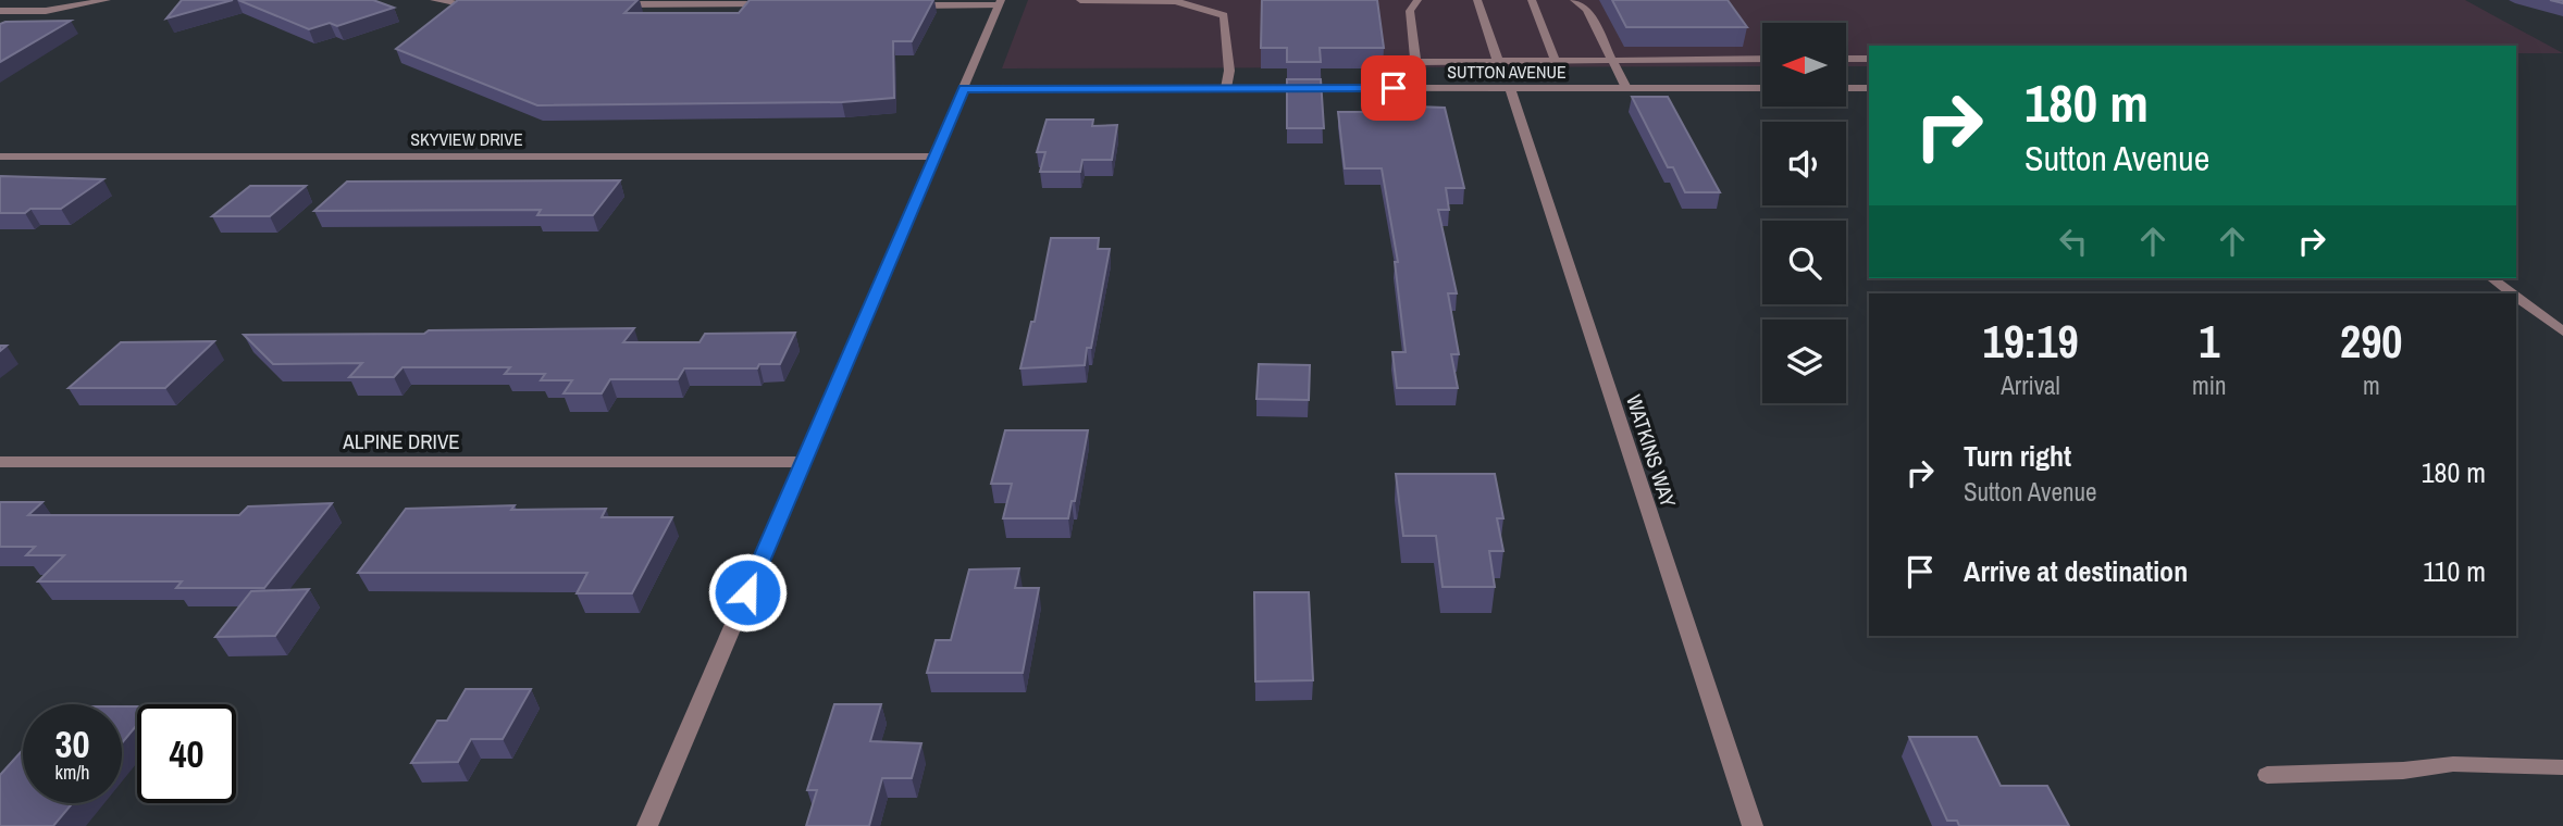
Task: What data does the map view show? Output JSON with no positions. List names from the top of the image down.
{
  "streets": {
    "street": [
      "SUTTON AVENUE",
      "SKYVIEW DRIVE",
      "ALPINE DRIVE",
      "WATKINS WAY"
    ]
  },
  "crossings": [
    ["SUTTON AVENUE", "WATKINS WAY"]
  ],
  "north": "left",
  "page": {
    "turn": ["180 m", "Sutton Avenue"],
    "eta": [
      "19:19",
      "Arrival",
      "1",
      "min",
      "290",
      "m"
    ],
    "list": [
      {
        "name": "Turn right",
        "note": "Sutton Avenue",
        "value": "180 m"
      },
      {
        "name": "Arrive at destination",
        "value": "110 m"
      }
    ],
    "speed": "30 km/h",
    "limit": "40"
  }
}
